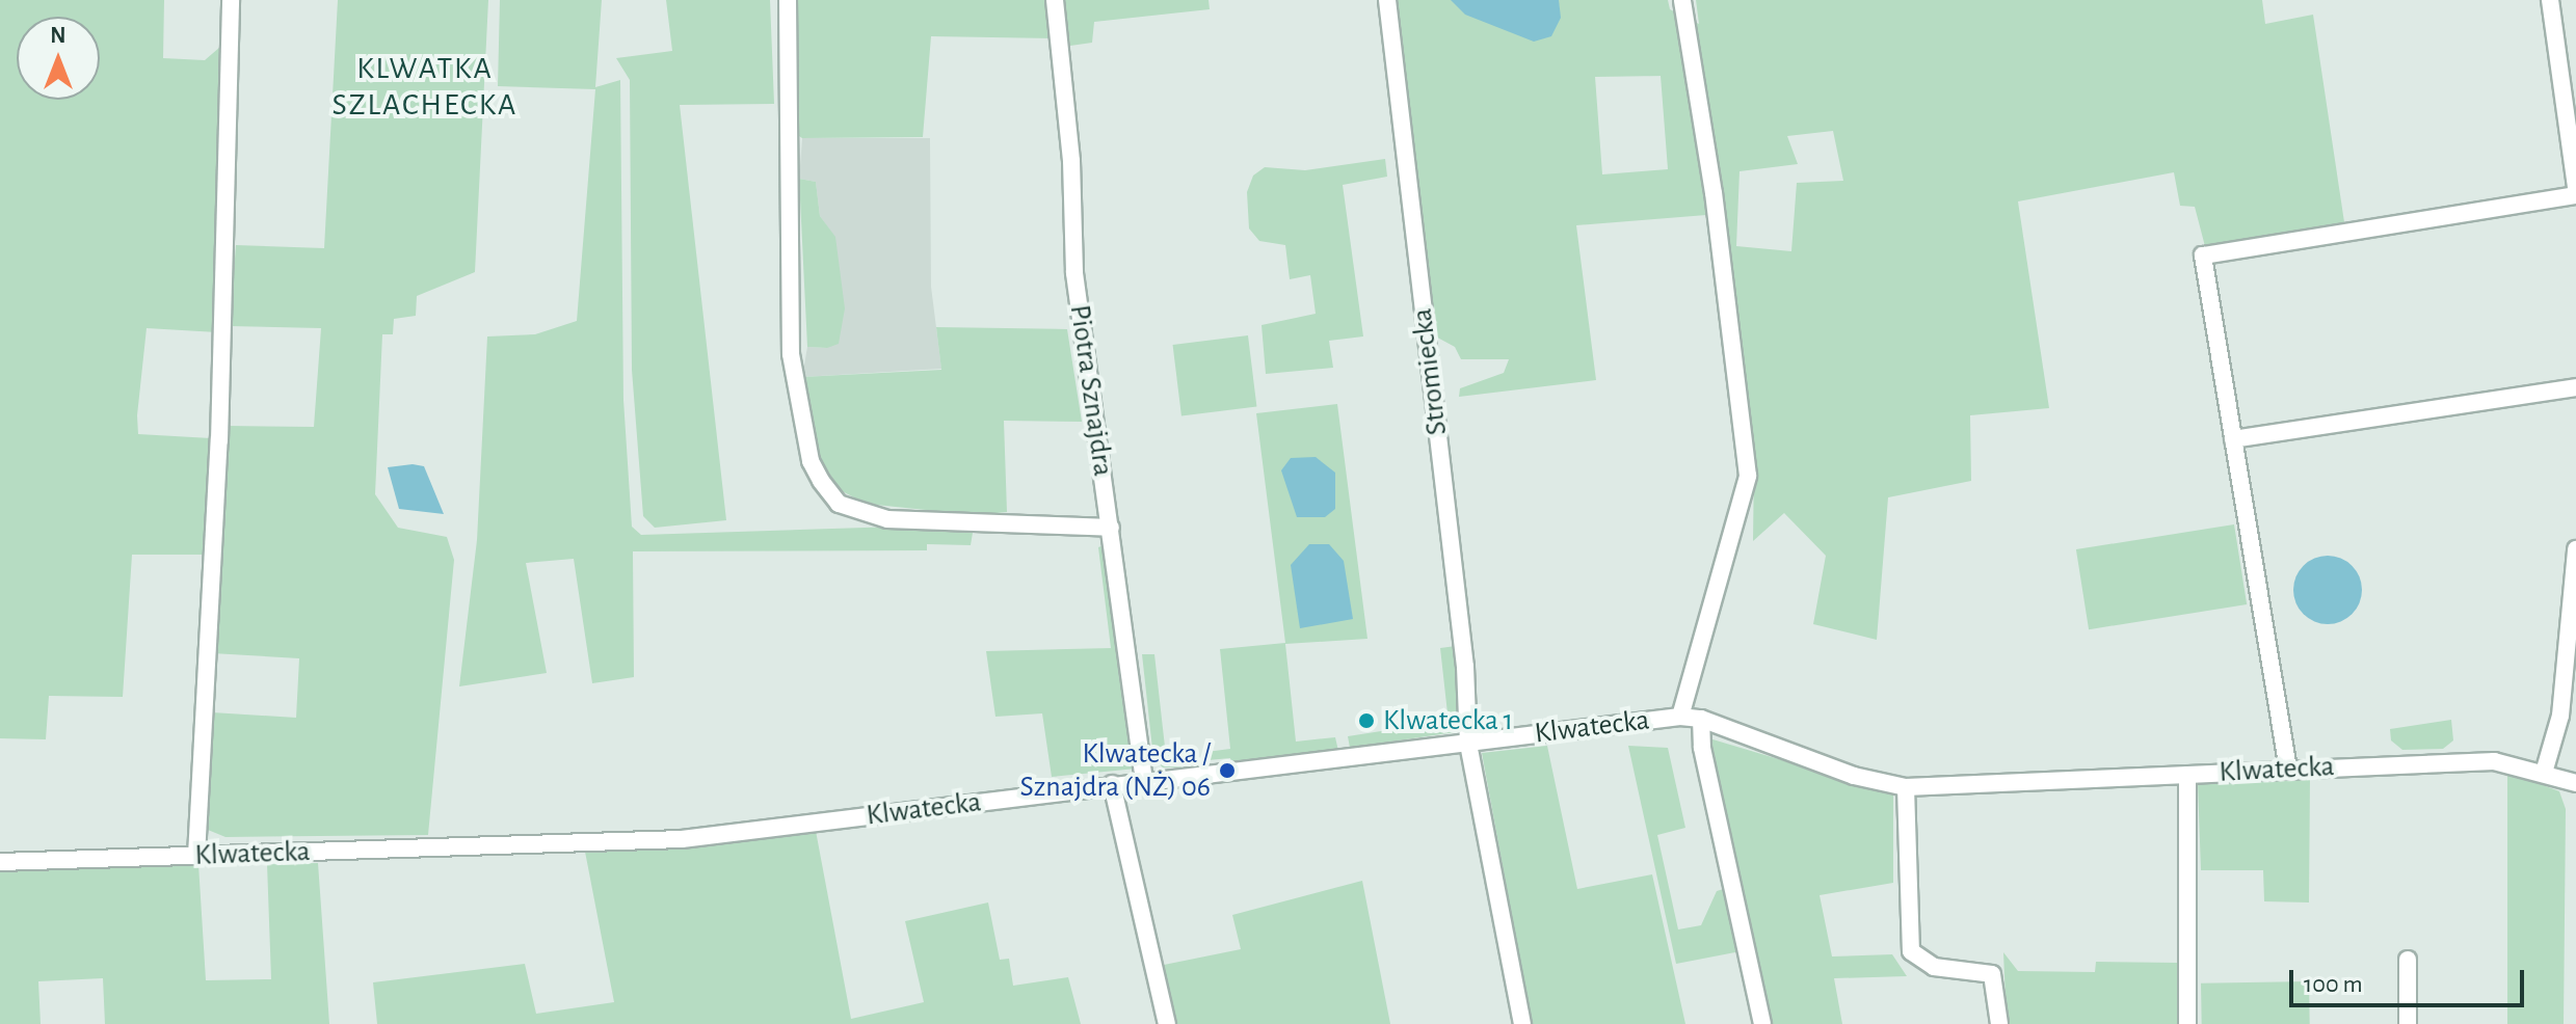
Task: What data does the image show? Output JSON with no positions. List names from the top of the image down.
{
  "streets": {
    "street": ["Stromiecka", "Piotra Sznajdra", "Klwatecka"]
  },
  "crossings": [
    ["Stromiecka", "Klwatecka"],
    ["Piotra Sznajdra", "Klwatecka"]
  ],
  "districts": ["KLWATKA SZLACHECKA"],
  "places": ["Klwatecka 1", "Klwatecka / Sznajdra (NŻ) 06"],
  "scale_bar": "100 m",
  "north": "top"
}
